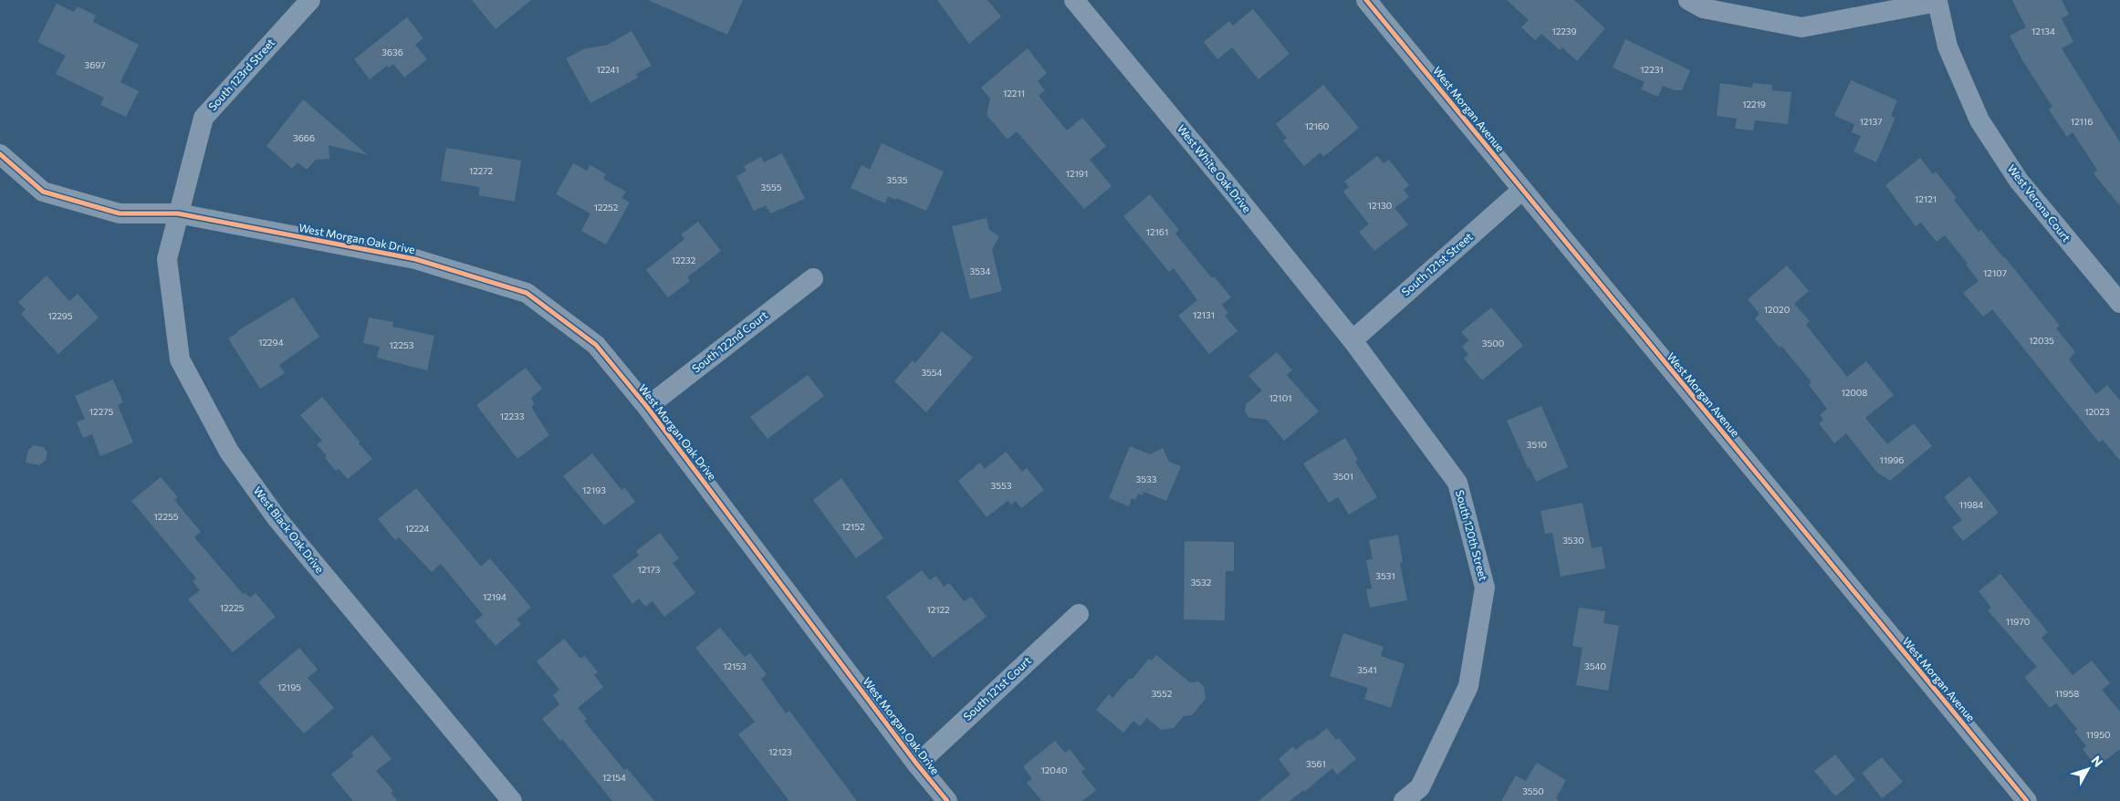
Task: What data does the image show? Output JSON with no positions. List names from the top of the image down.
{
  "streets": {
    "street": [
      "South 123rd Street",
      "West Morgan Avenue",
      "West White Oak Drive",
      "West Verona Court",
      "West Morgan Oak Drive",
      "South 121st Street",
      "South 122nd Court",
      "West Black Oak Drive",
      "South 120th Street",
      "South 121st Court"
    ]
  },
  "crossings": [
    ["South 123rd Street", "West Morgan Oak Drive"],
    ["South 123rd Street", "West Black Oak Drive"],
    ["West Morgan Avenue", "South 121st Street"],
    ["West White Oak Drive", "South 121st Street"],
    ["West White Oak Drive", "South 120th Street"],
    ["West Morgan Oak Drive", "South 122nd Court"],
    ["West Morgan Oak Drive", "West Black Oak Drive"],
    ["West Morgan Oak Drive", "South 121st Court"],
    ["South 121st Street", "South 120th Street"]
  ],
  "house_numbers": [
    "12239",
    "12134",
    "3636",
    "3697",
    "12241",
    "12231",
    "12211",
    "12219",
    "12137",
    "12116",
    "12160",
    "3666",
    "12272",
    "12191",
    "3535",
    "3555",
    "12121",
    "12130",
    "12252",
    "12161",
    "12232",
    "3534",
    "12107",
    "12020",
    "12131",
    "12295",
    "12035",
    "12294",
    "3500",
    "12253",
    "3554",
    "12008",
    "12101",
    "12275",
    "12023",
    "12233",
    "3510",
    "11996",
    "3501",
    "3533",
    "3553",
    "12193",
    "11984",
    "12255",
    "12152",
    "12224",
    "3530",
    "12173",
    "3531",
    "3532",
    "12194",
    "12225",
    "12122",
    "11970",
    "12153",
    "3540",
    "3541",
    "12195",
    "3552",
    "11958",
    "11950",
    "12123",
    "3561",
    "12040",
    "12154",
    "3550"
  ],
  "north": "top right"
}
